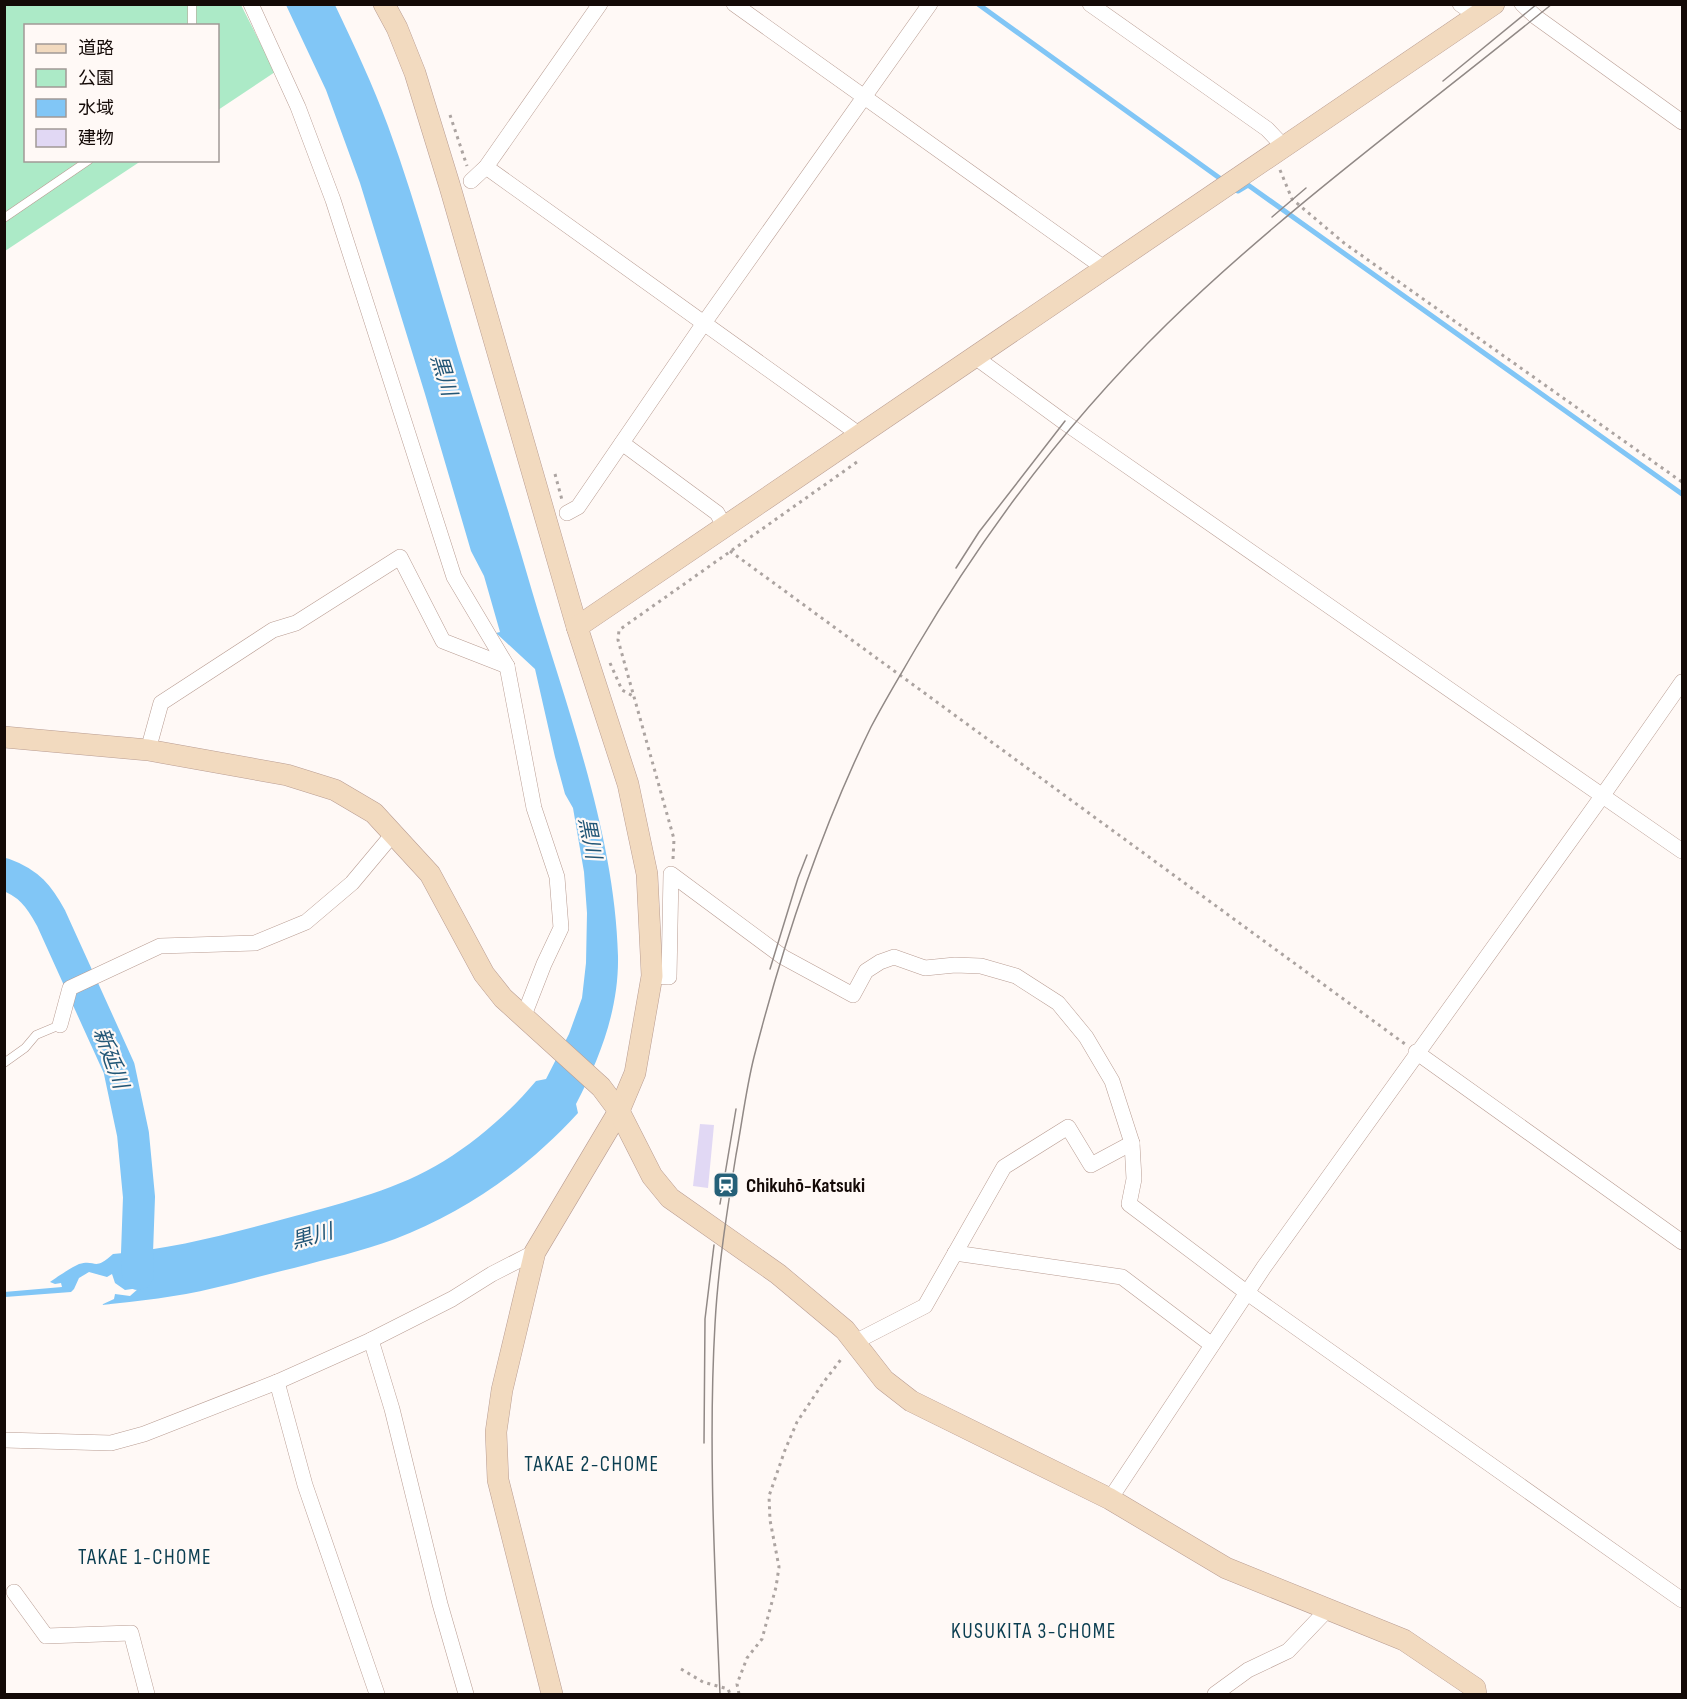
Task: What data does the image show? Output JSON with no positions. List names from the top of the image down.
{
  "districts": ["TAKAE 2-CHOME", "TAKAE 1-CHOME", "KUSUKITA 3-CHOME"],
  "water": ["黒川", "新延川"],
  "places": {
    "station": ["Chikuhō-Katsuki"]
  },
  "legend": [
    "道路",
    "公園",
    "水域",
    "建物"
  ]
}
